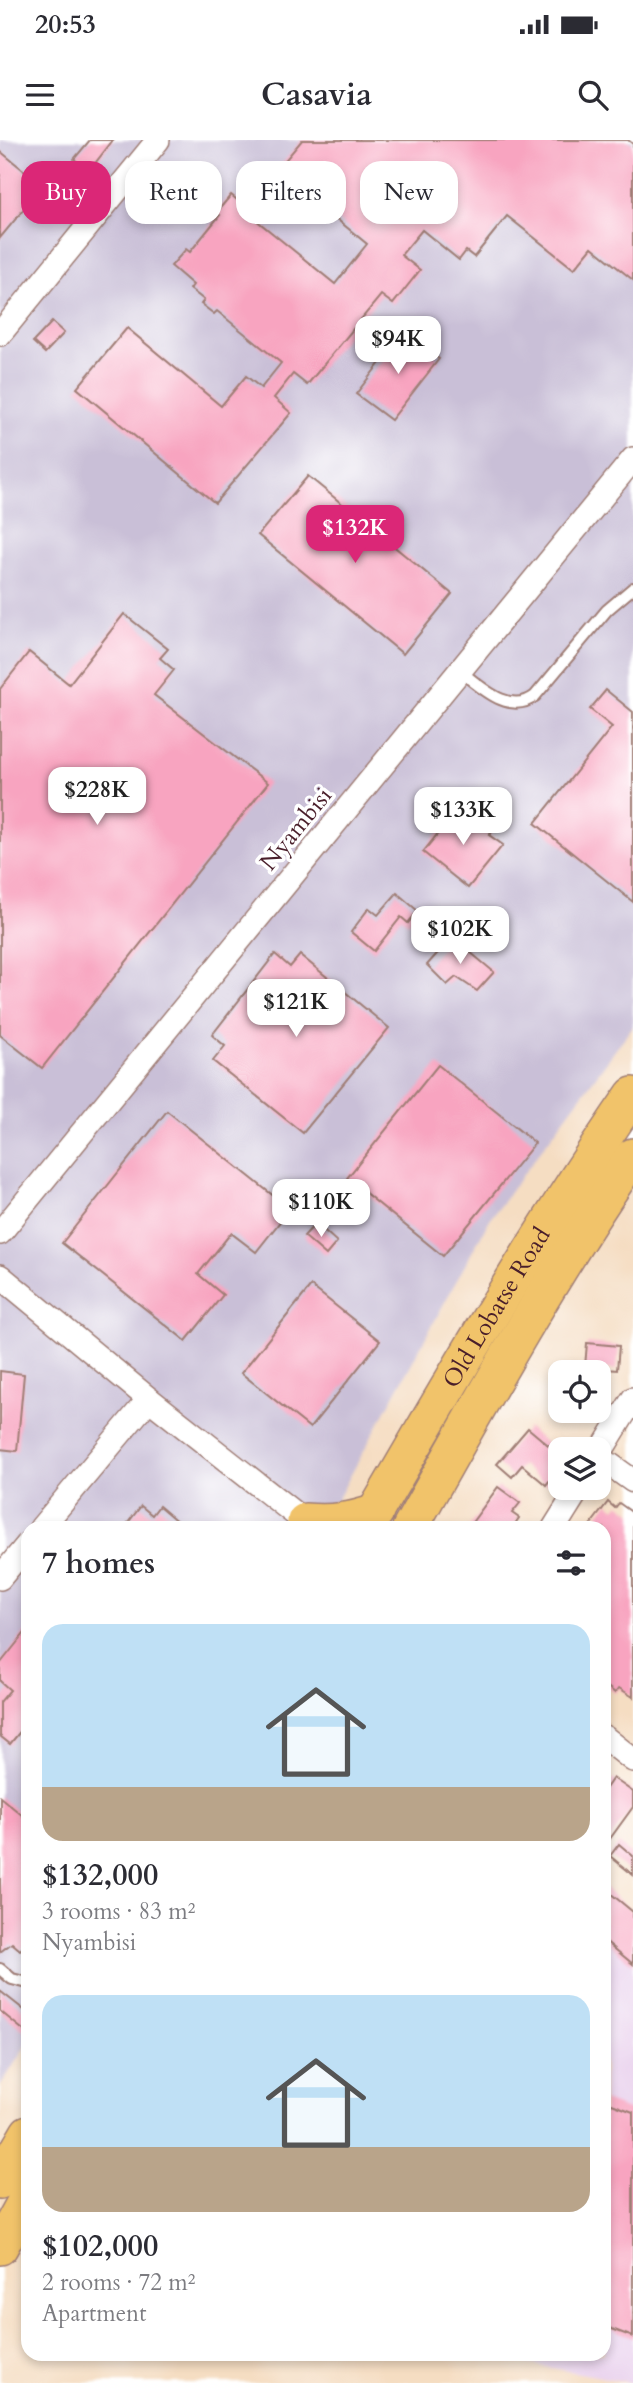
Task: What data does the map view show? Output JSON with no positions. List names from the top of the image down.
{
  "streets": {
    "main road": ["Old Lobatse Road"],
    "street": ["Nyambisi"]
  },
  "page": {
    "status": "20:53",
    "header": "Casavia",
    "chip": [
      "Buy",
      "Rent",
      "Filters",
      "New"
    ],
    "price": [
      "$94K",
      "$132K",
      "$228K",
      "$133K",
      "$102K",
      "$121K",
      "$110K"
    ],
    "heading": "7 homes",
    "list": [
      {
        "name": "$132,000",
        "note": "3 rooms · 83 m² · Nyambisi"
      },
      {
        "name": "$102,000",
        "note": "2 rooms · 72 m² · Apartment"
      }
    ]
  }
}
